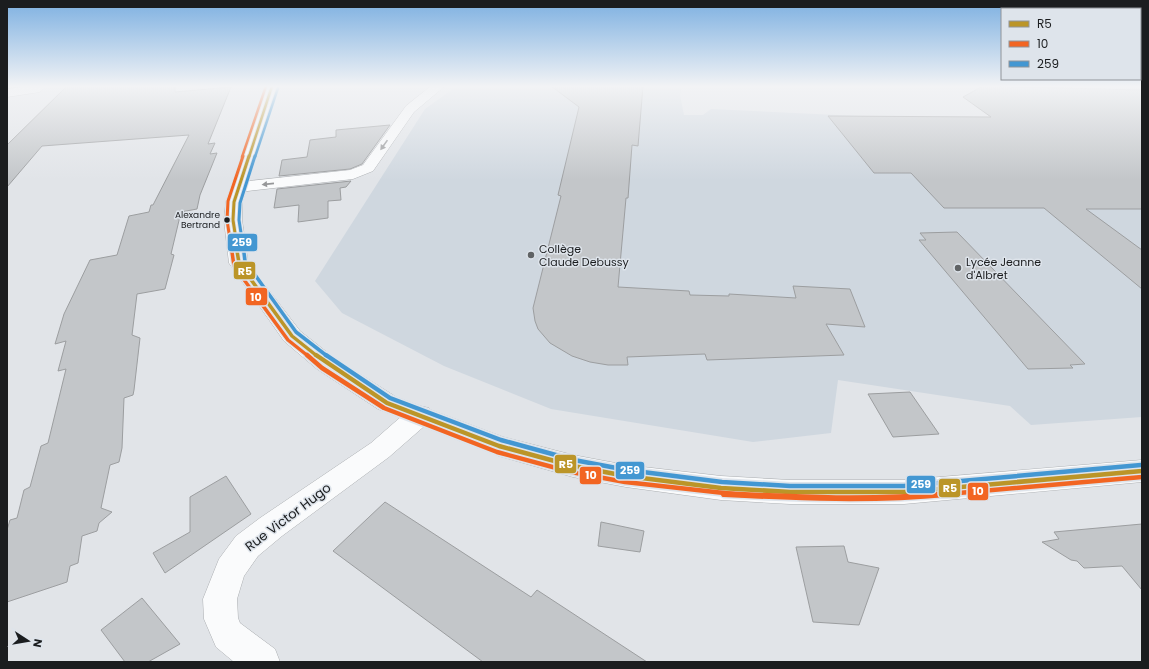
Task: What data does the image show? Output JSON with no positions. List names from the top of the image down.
{
  "streets": {
    "main road": ["Rue Victor Hugo"]
  },
  "places": ["Alexandre Bertrand", "Collège Claude Debussy", "Lycée Jeanne d'Albret"],
  "lines": ["transit line R5", "transit line 10", "transit line 259"],
  "legend": ["R5", "10", "259"],
  "north": "right"
}
